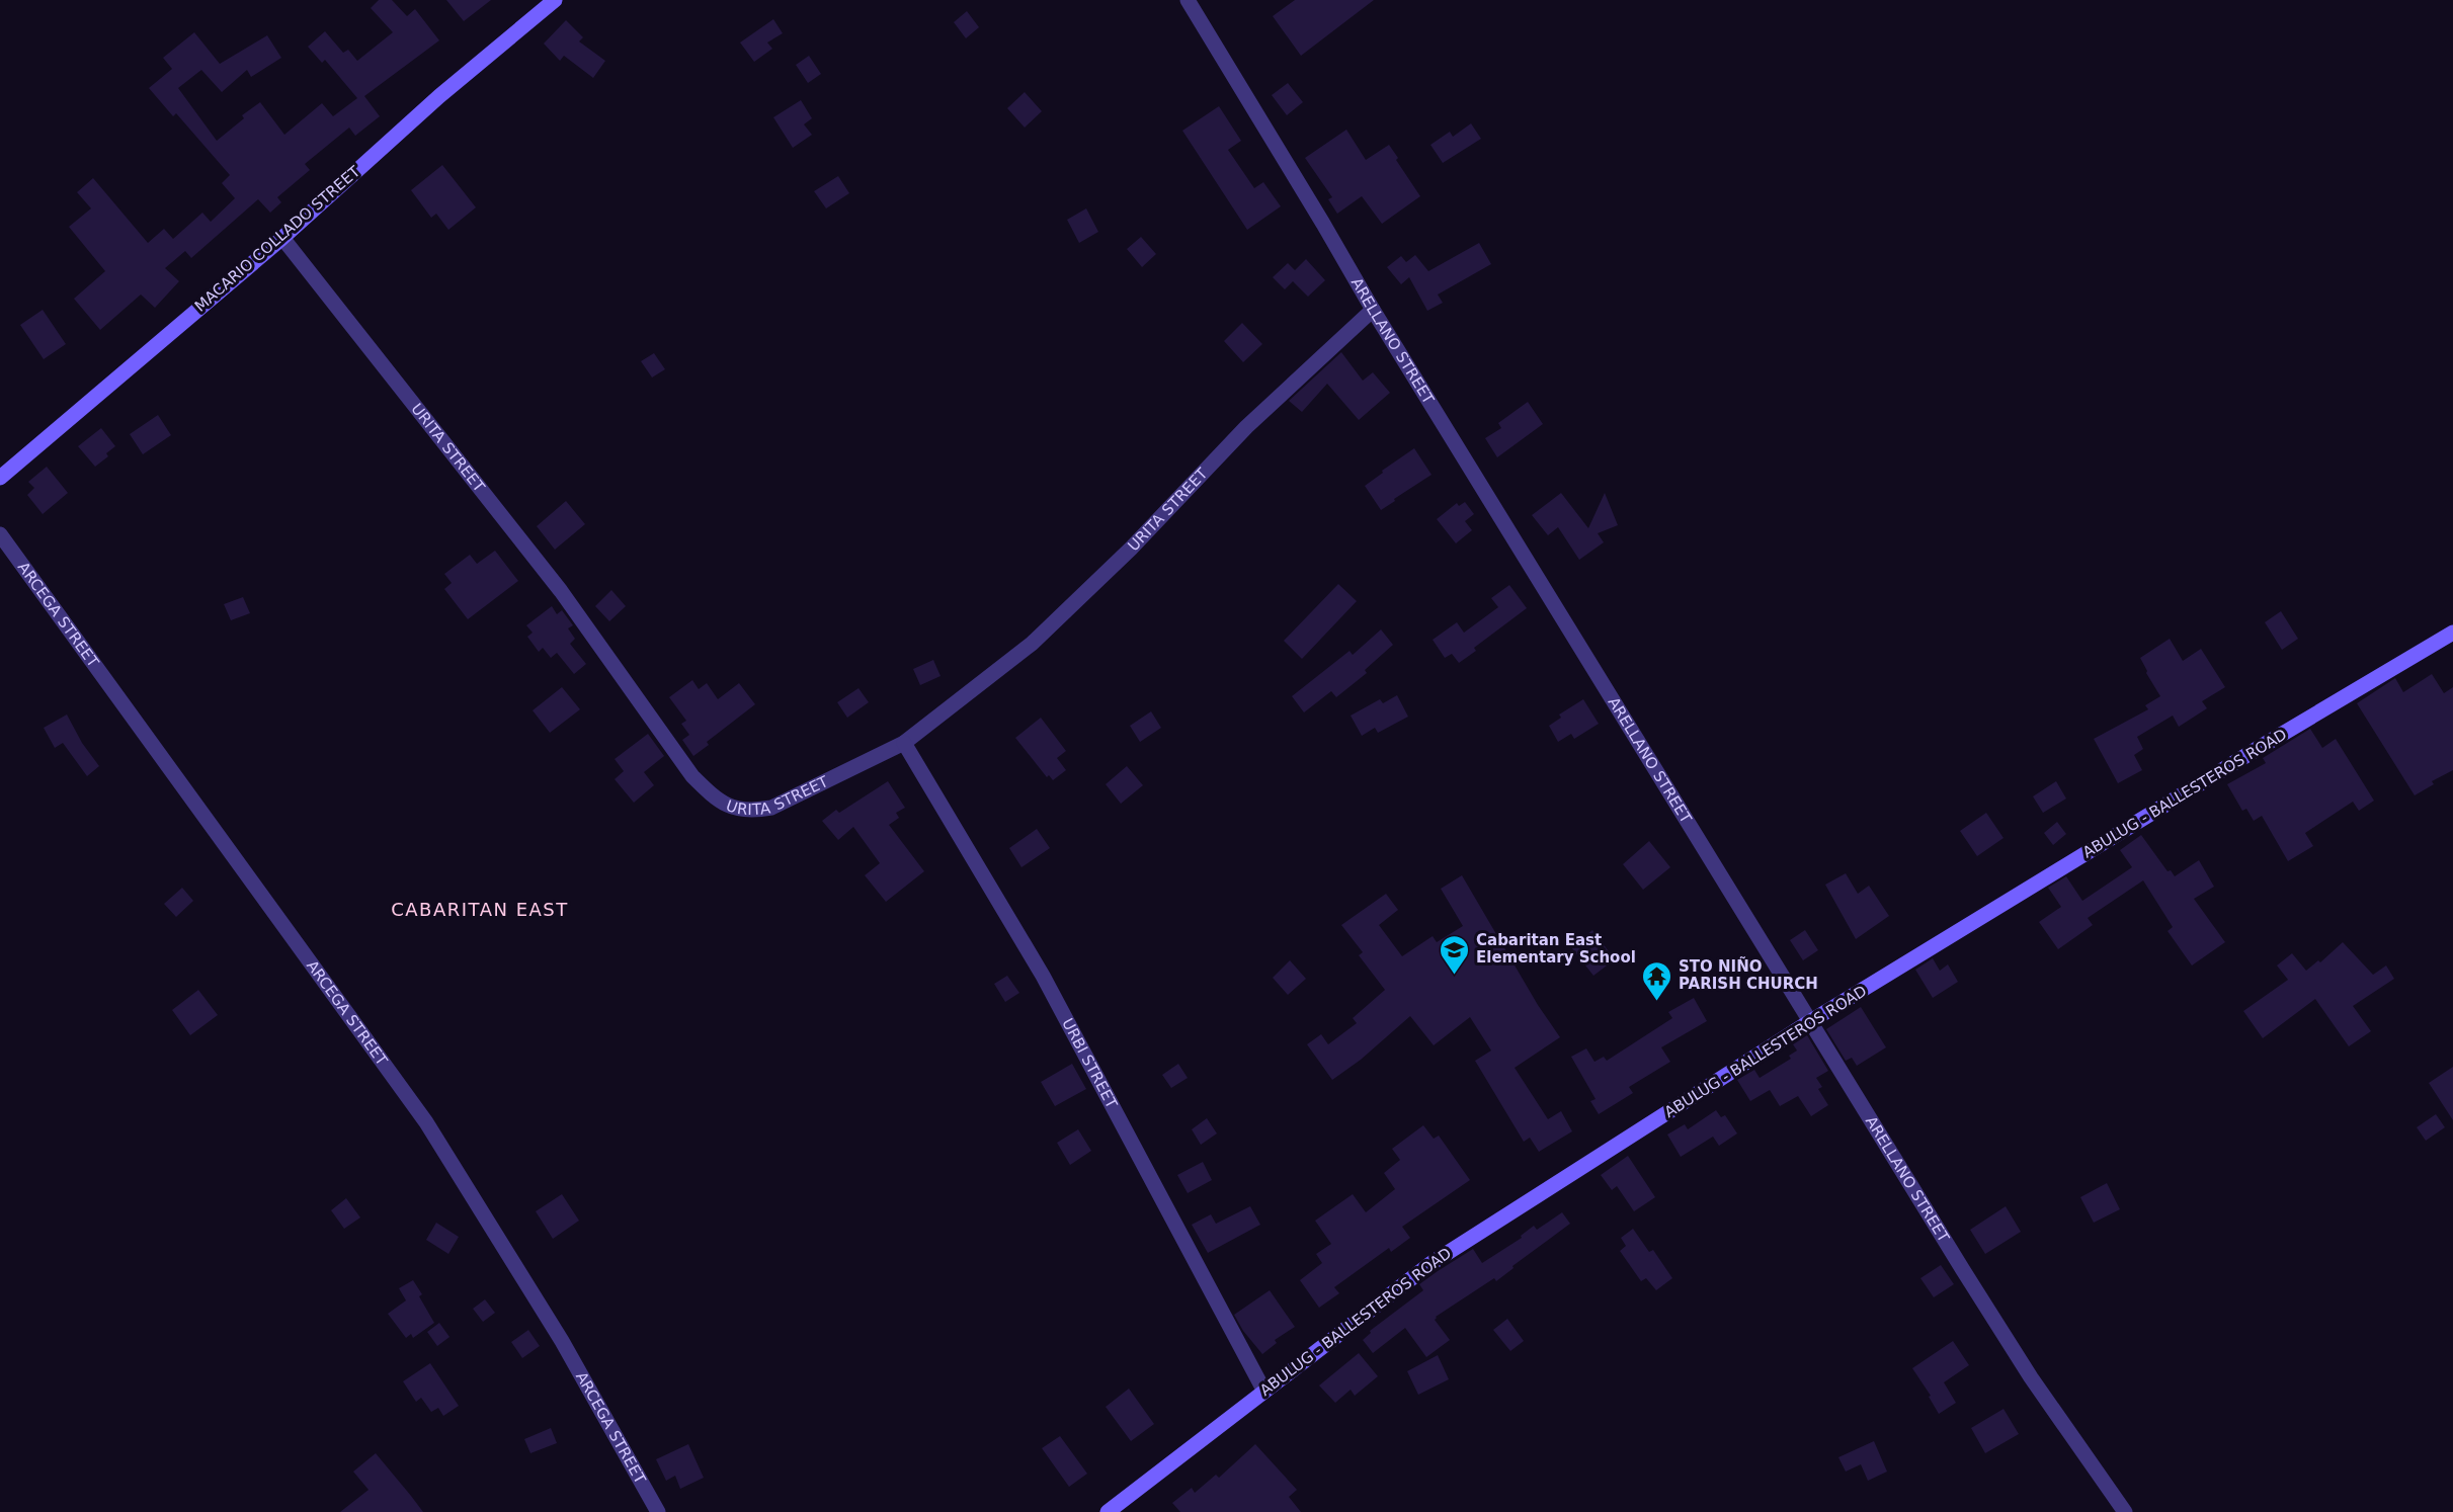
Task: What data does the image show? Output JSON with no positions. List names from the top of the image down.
{
  "streets": {
    "main road": ["MACARIO COLLADO STREET", "ABULUG - BALLESTEROS ROAD"],
    "street": [
      "ARELLANO STREET",
      "URITA STREET",
      "ARCEGA STREET",
      "URBI STREET"
    ]
  },
  "crossings": [
    ["MACARIO COLLADO STREET", "URITA STREET"],
    ["ARELLANO STREET", "URITA STREET"],
    ["ARELLANO STREET", "ABULUG - BALLESTEROS ROAD"],
    ["URITA STREET", "URBI STREET"],
    ["ABULUG - BALLESTEROS ROAD", "URBI STREET"]
  ],
  "districts": ["CABARITAN EAST"],
  "places": {
    "school or university": ["Cabaritan East Elementary School"],
    "temple": ["STO NIÑO PARISH CHURCH"]
  }
}
